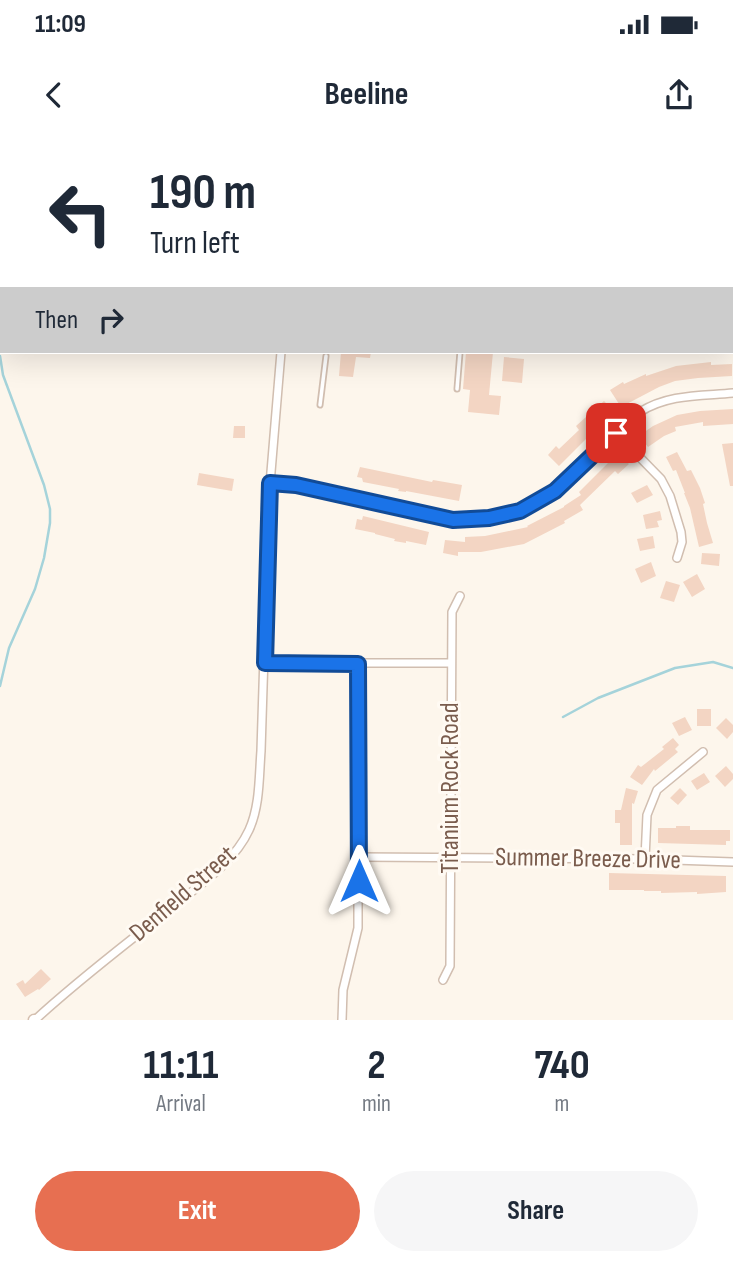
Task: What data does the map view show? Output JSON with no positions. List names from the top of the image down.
{
  "streets": {
    "street": ["Titanium Rock Road", "Summer Breeze Drive", "Denfield Street"]
  },
  "crossings": [
    ["Titanium Rock Road", "Summer Breeze Drive"]
  ],
  "page": {
    "status": "11:09",
    "header": "Beeline",
    "turn": ["190 m", "Turn left"],
    "then": "Then",
    "eta": [
      "11:11",
      "Arrival",
      "2",
      "min",
      "740",
      "m"
    ],
    "buttons": ["Exit", "Share"]
  }
}
